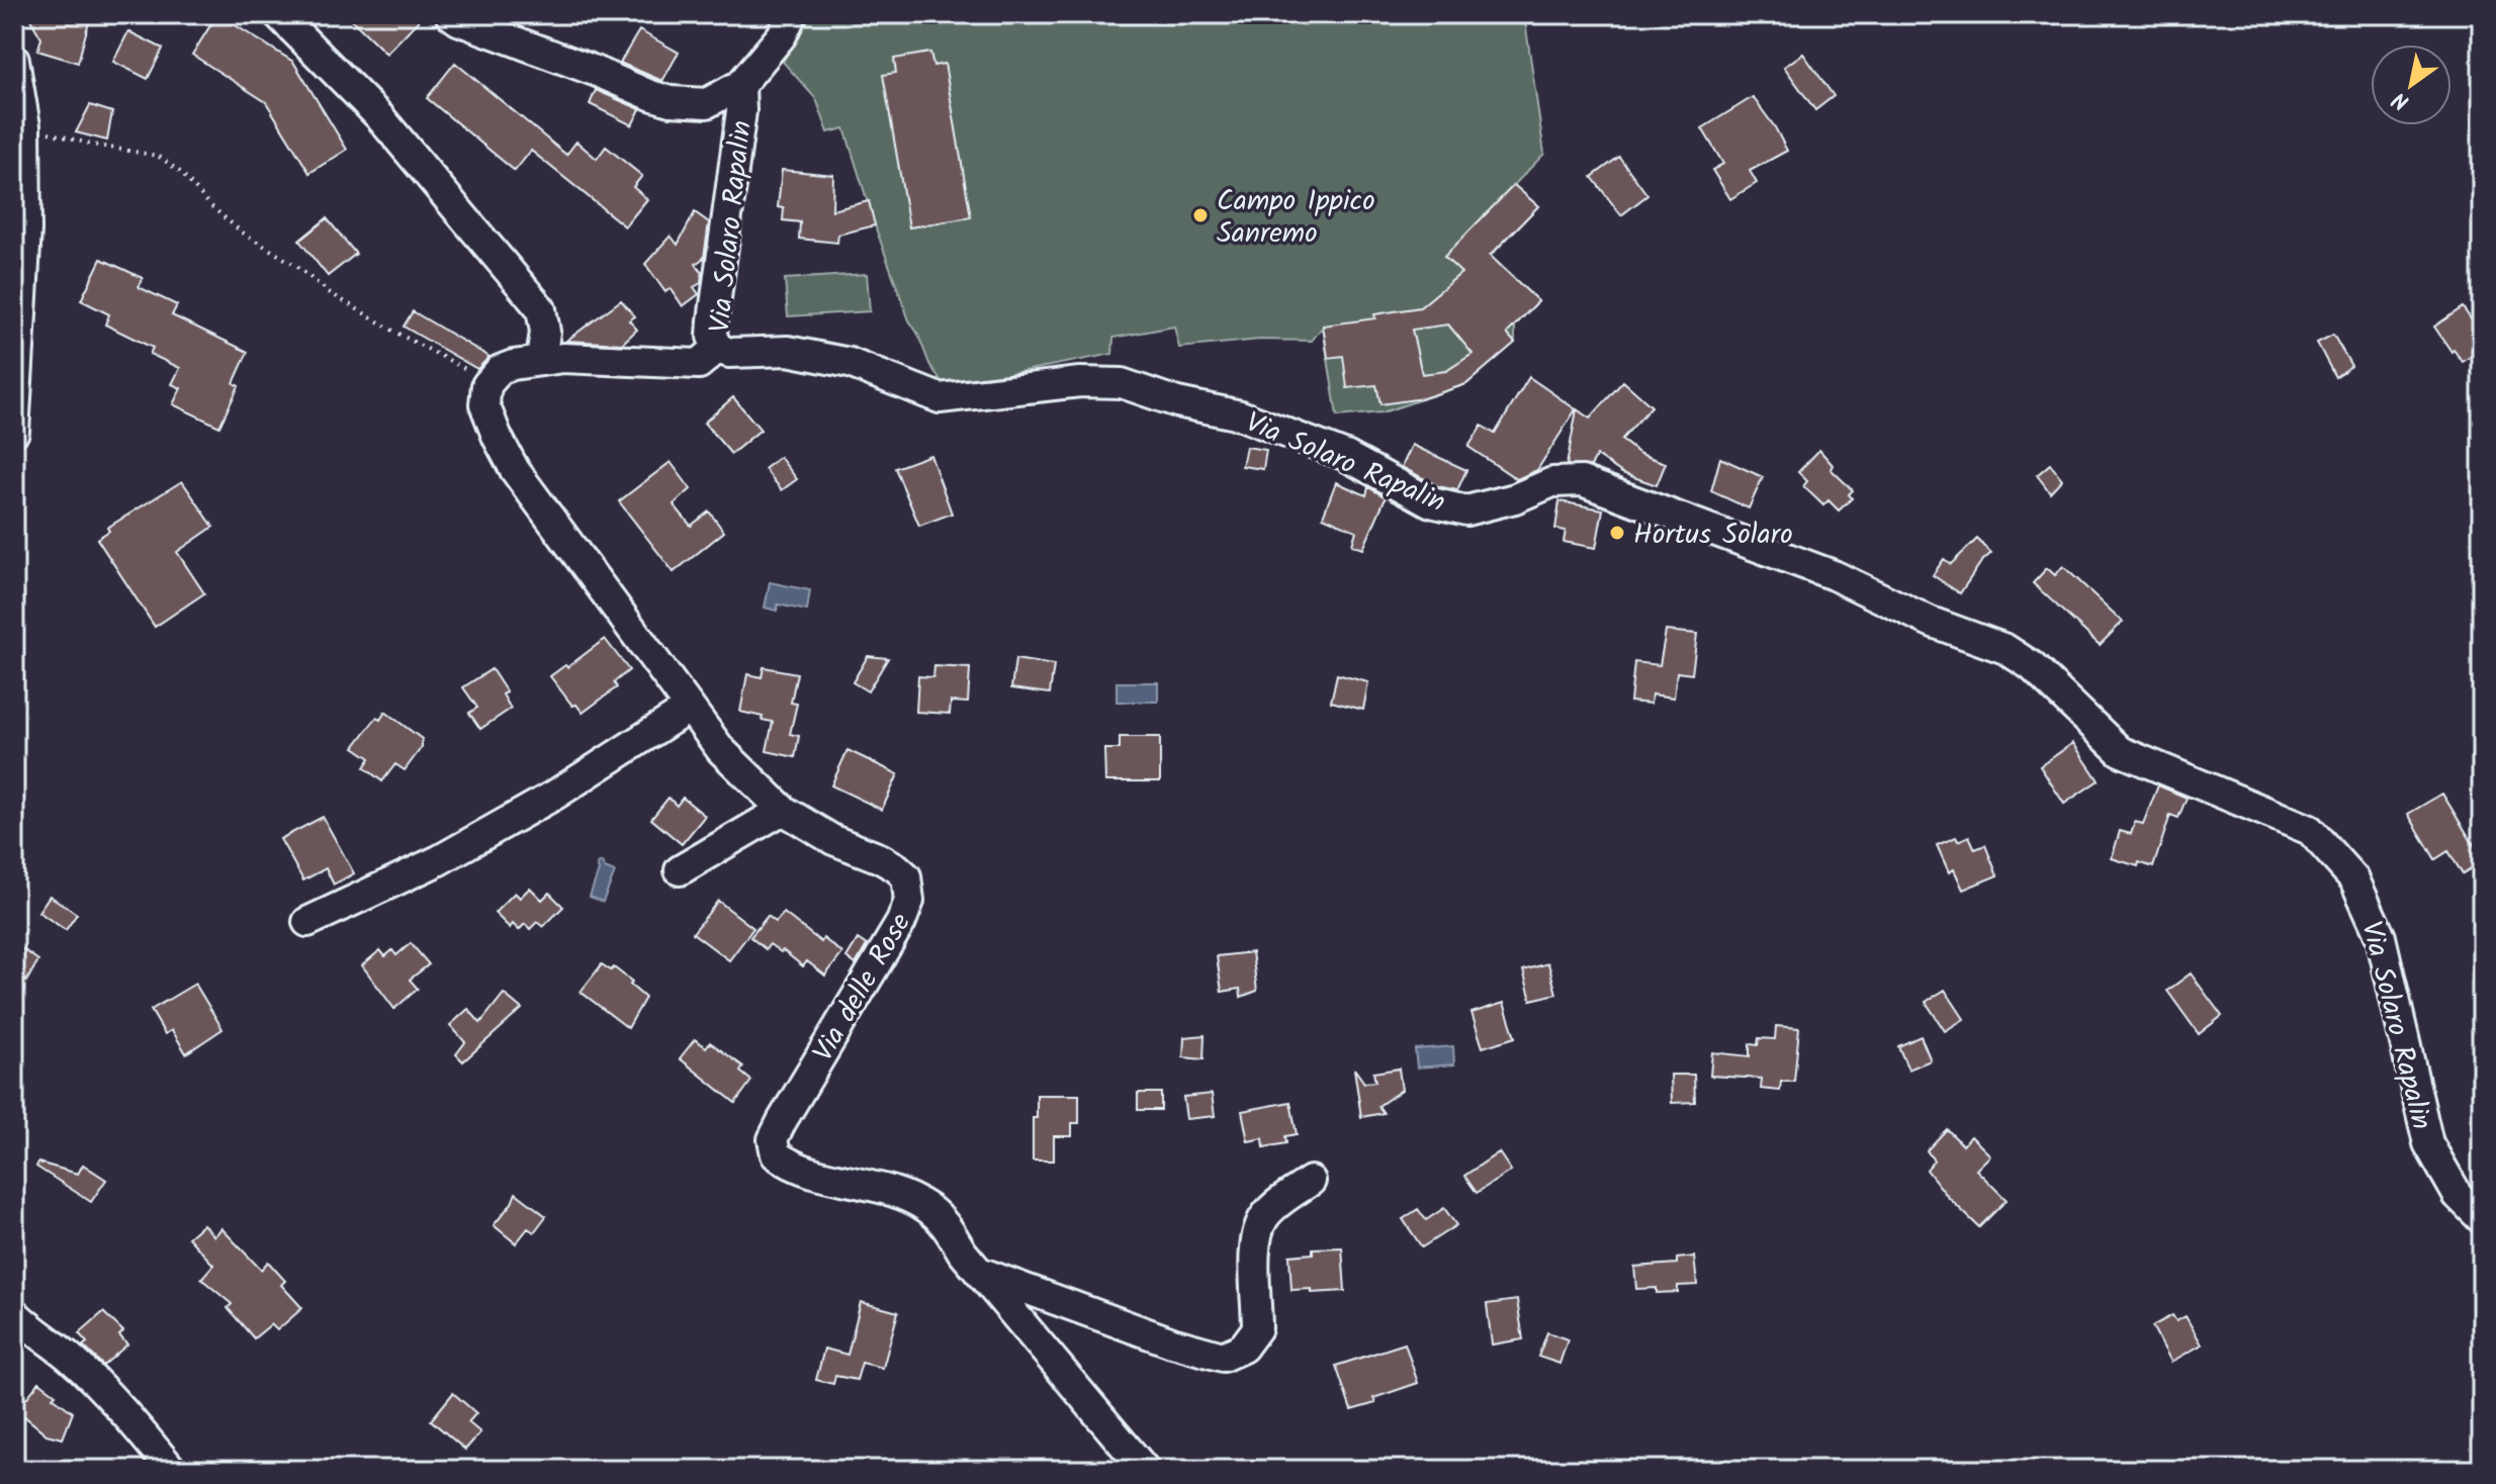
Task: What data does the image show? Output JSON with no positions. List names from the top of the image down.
{
  "streets": {
    "street": ["Via Solaro Rapalin", "Via delle Rose"]
  },
  "places": ["Campo Ippico Sanremo", "Hortus Solaro"],
  "north": "bottom left"
}
